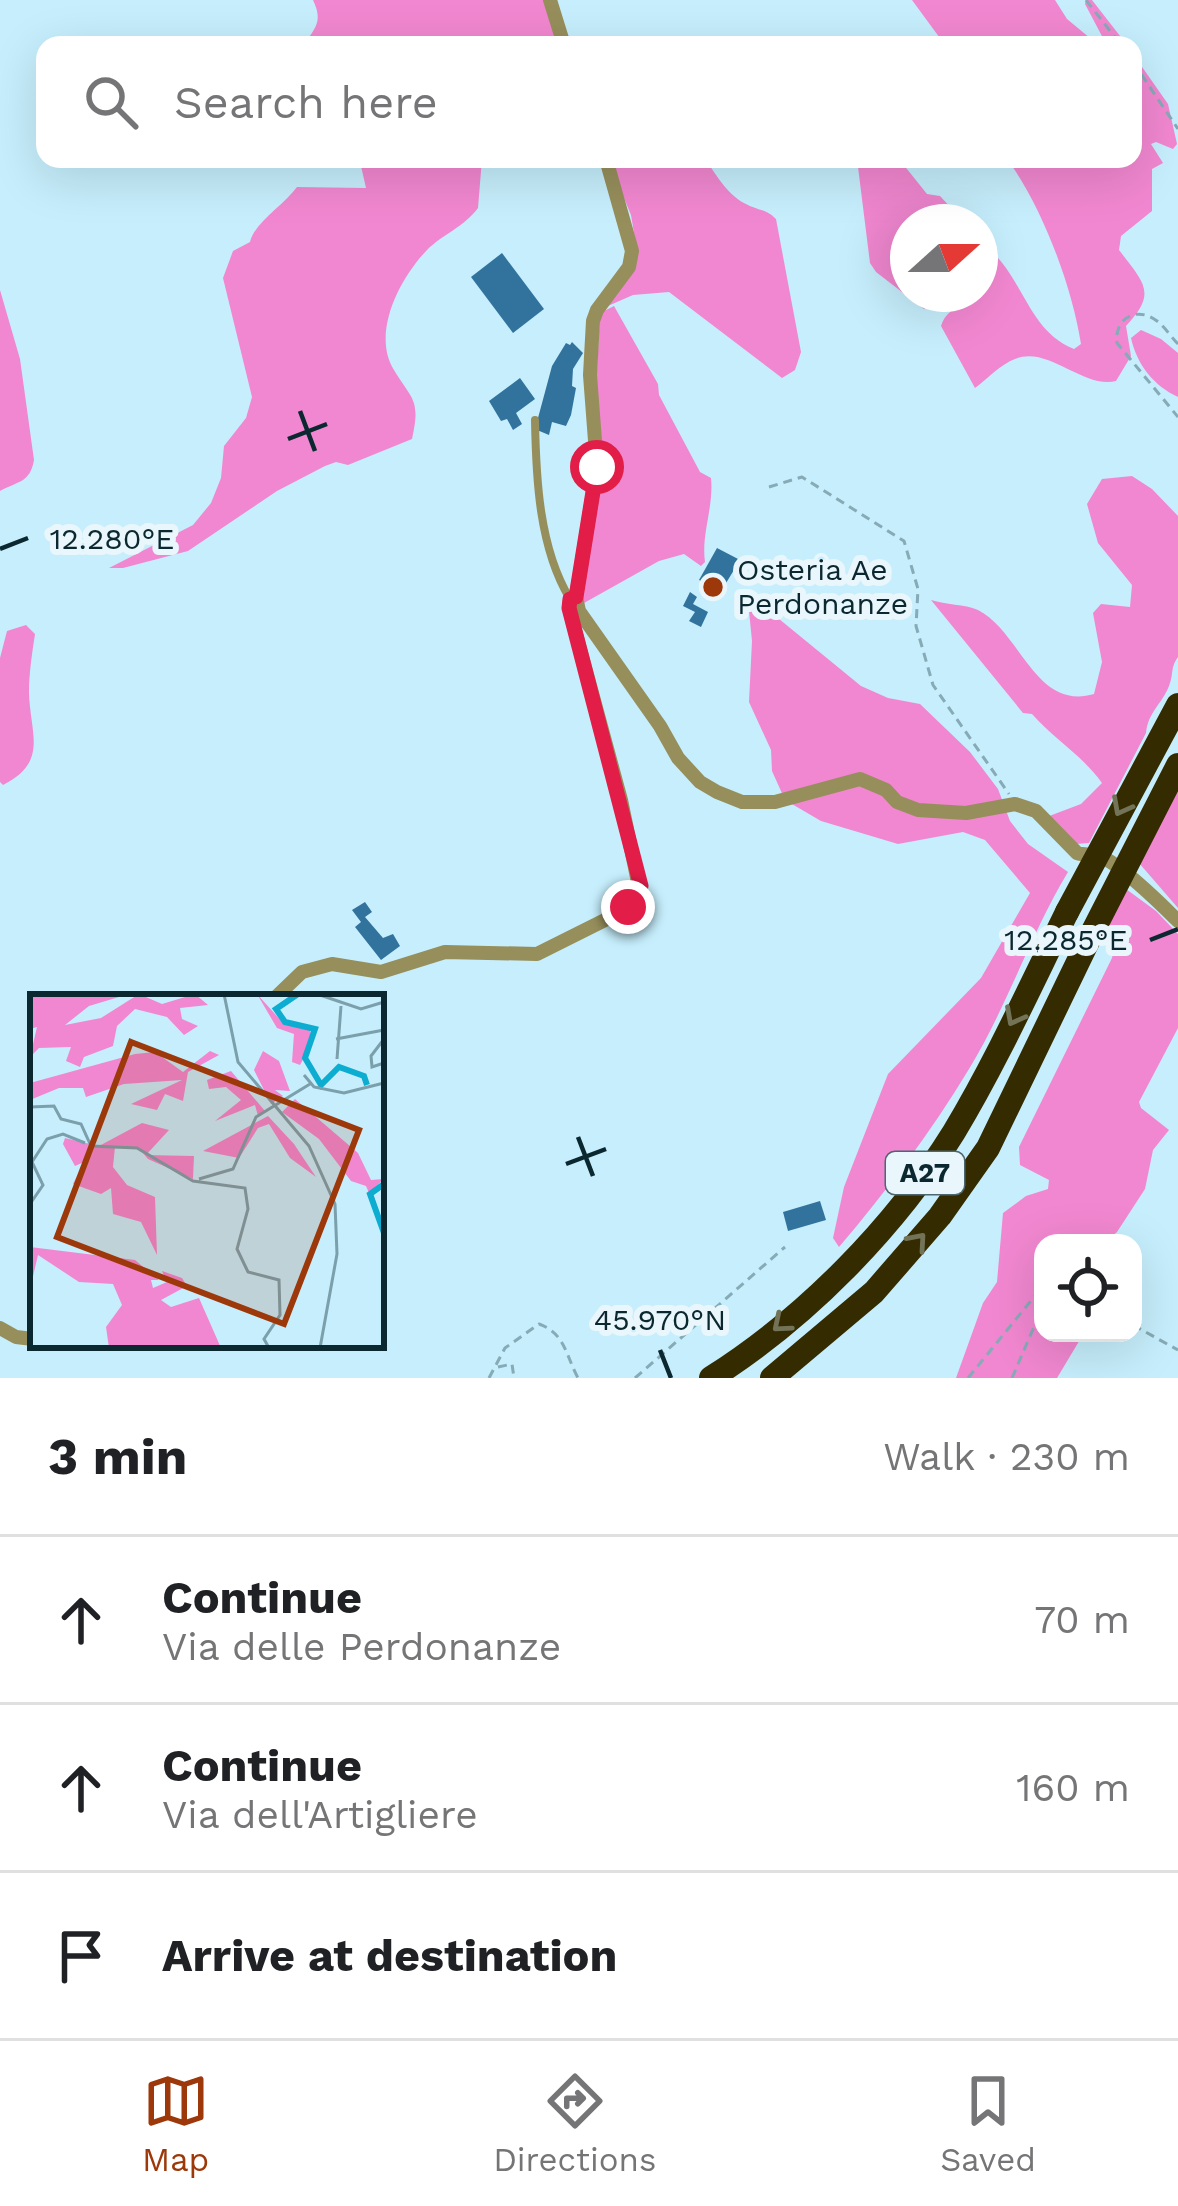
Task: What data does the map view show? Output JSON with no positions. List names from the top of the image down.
{
  "streets": {
    "highway": ["A27"]
  },
  "places": ["Osteria Ae Perdonanze"],
  "north": "right",
  "page": {
    "search": "Search here",
    "heading": ["3 min", "Walk · 230 m"],
    "list": [
      ["Continue", "Via delle Perdonanze", "70 m"],
      ["Continue", "Via dell'Artigliere", "160 m"],
      "Arrive at destination"
    ],
    "nav": ["Map", "Directions", "Saved"]
  },
  "coordinates": ["12.280°E", "12.285°E", "45.970°N"]
}
